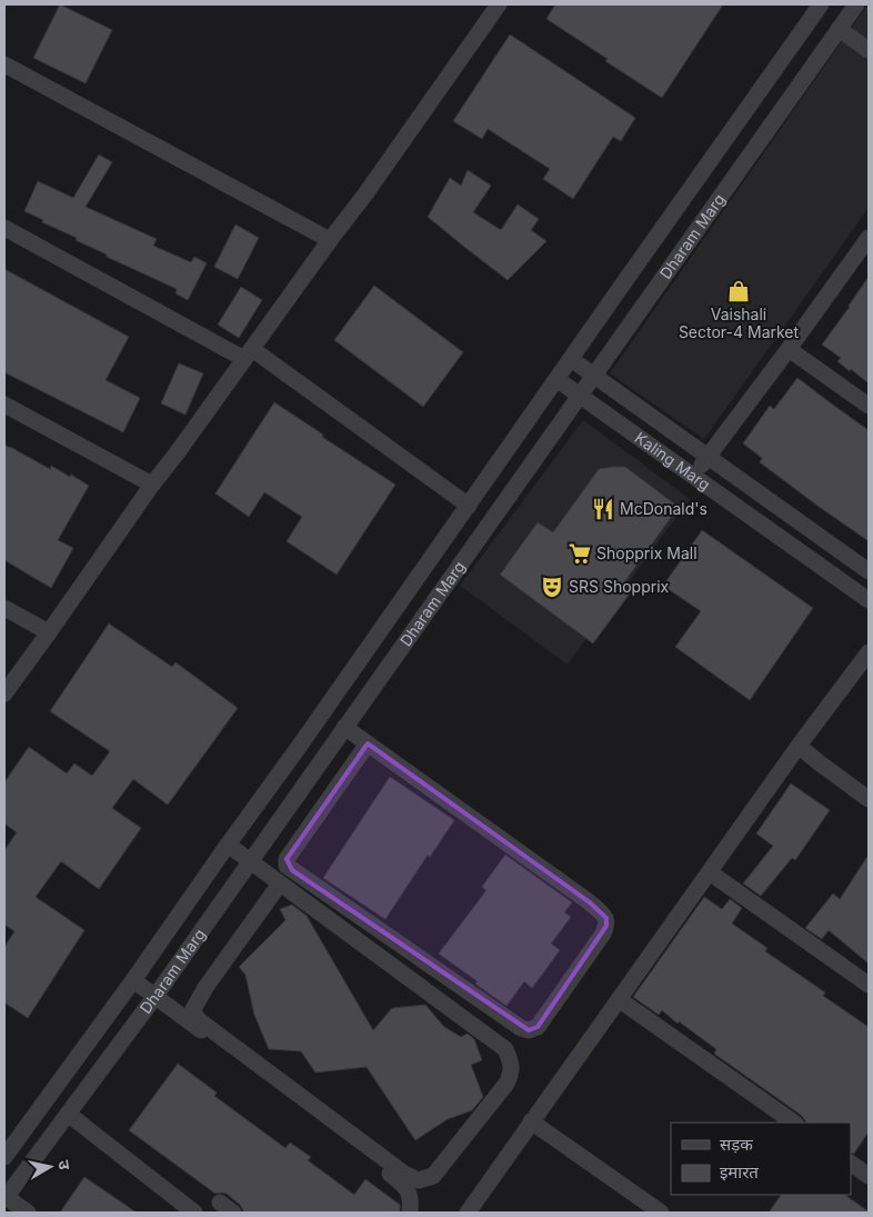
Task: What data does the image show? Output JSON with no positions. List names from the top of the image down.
{
  "streets": {
    "street": ["Dharam Marg", "Kaling Marg"]
  },
  "crossings": [
    ["Dharam Marg", "Kaling Marg"]
  ],
  "places": {
    "shop": ["Vaishali Sector-4 Market"],
    "restaurant": ["McDonald's"],
    "supermarket": ["Shopprix Mall"],
    "theatre": ["SRS Shopprix"]
  },
  "legend": ["सड़क", "इमारत"],
  "north": "right"
}
